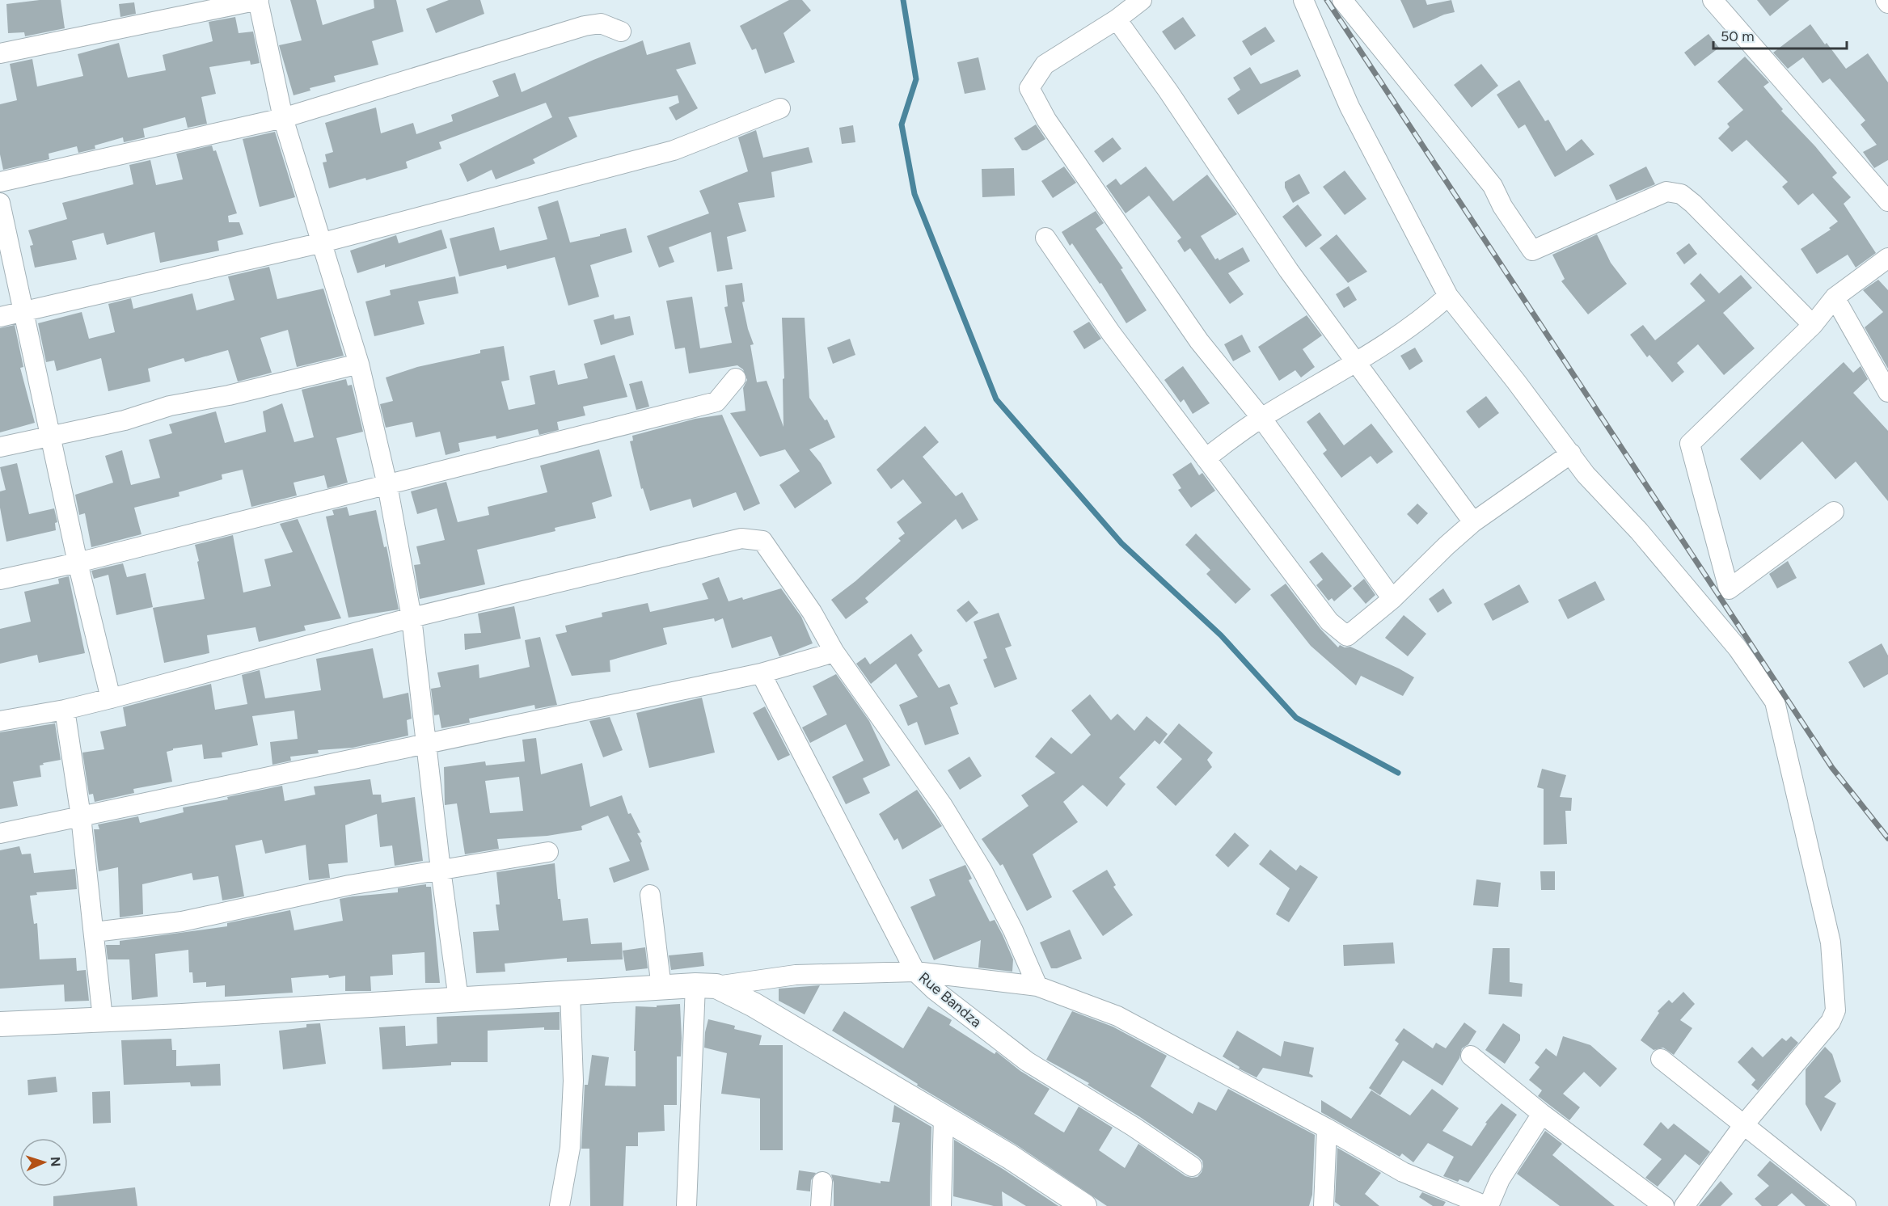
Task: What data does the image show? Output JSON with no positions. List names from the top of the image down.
{
  "streets": {
    "street": ["Rue Bandza"]
  },
  "scale_bar": "50 m",
  "north": "right"
}
